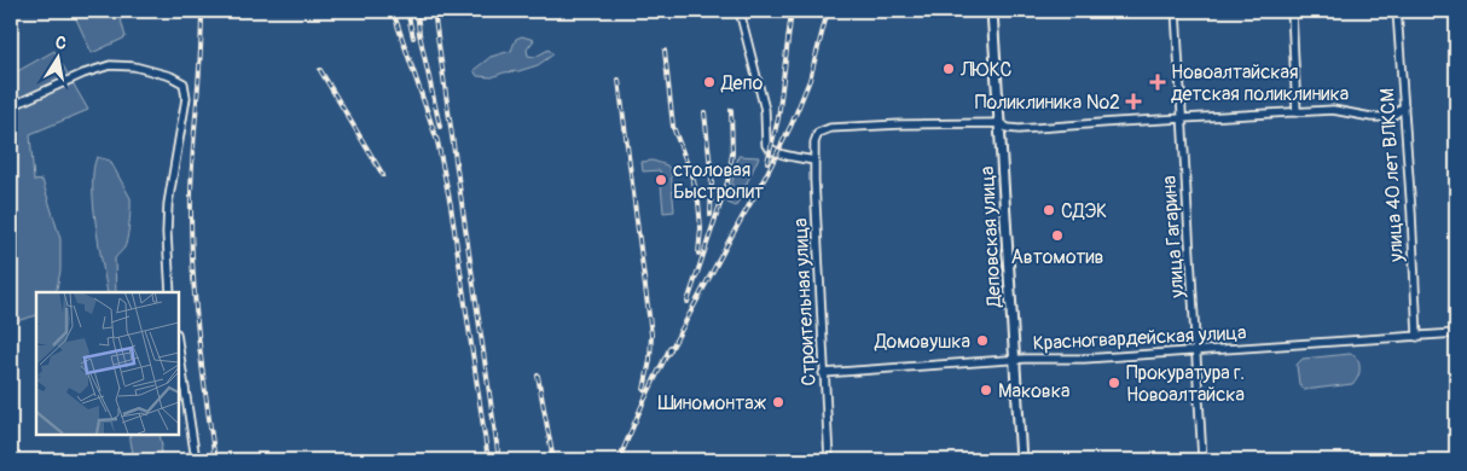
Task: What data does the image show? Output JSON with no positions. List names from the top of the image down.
{
  "streets": {
    "street": [
      "улица 40 лет ВЛКСМ",
      "Деповская улица",
      "улица Гагарина",
      "Строительная улица",
      "Красногвардейская улица"
    ]
  },
  "crossings": [
    ["улица 40 лет ВЛКСМ", "Красногвардейская улица"],
    ["Деповская улица", "Строительная улица"],
    ["Деповская улица", "Красногвардейская улица"],
    ["улица Гагарина", "Красногвардейская улица"],
    ["Строительная улица", "Красногвардейская улица"]
  ],
  "places": {
    "other": [
      "ЛЮКС",
      "Депо",
      "столовая Быстропит",
      "СДЭК",
      "Автомотив",
      "Домовушка",
      "Прокуратура г. Новоалтайска",
      "Маковка",
      "Шиномонтаж"
    ],
    "health": ["Новоалтайская детская поликлиника", "Поликлиника №2"]
  },
  "north": "top"
}
